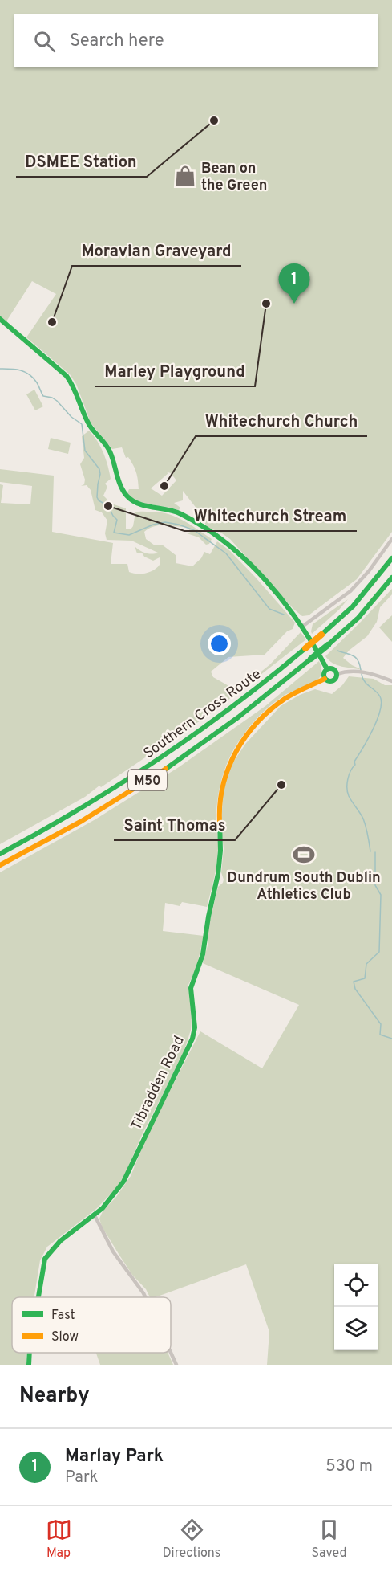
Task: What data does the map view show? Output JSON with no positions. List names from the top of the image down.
{
  "streets": {
    "main road": ["Southern Cross Route", "M50", "Tibradden Road"]
  },
  "places": {
    "other": [
      "DSMEE Station",
      "Marley Playground",
      "Moravian Graveyard",
      "Whitechurch Church",
      "Whitechurch Stream",
      "Saint Thomas"
    ],
    "shop": ["Bean on the Green"],
    "sports": ["Dundrum South Dublin Athletics Club"]
  },
  "legend": ["Fast", "Slow"],
  "page": {
    "search": "Search here",
    "pins": "1",
    "heading": "Nearby",
    "list": [
      {
        "mark": "1",
        "name": "Marlay Park",
        "note": "Park",
        "value": "530 m"
      }
    ],
    "nav": ["Map", "Directions", "Saved"]
  }
}
